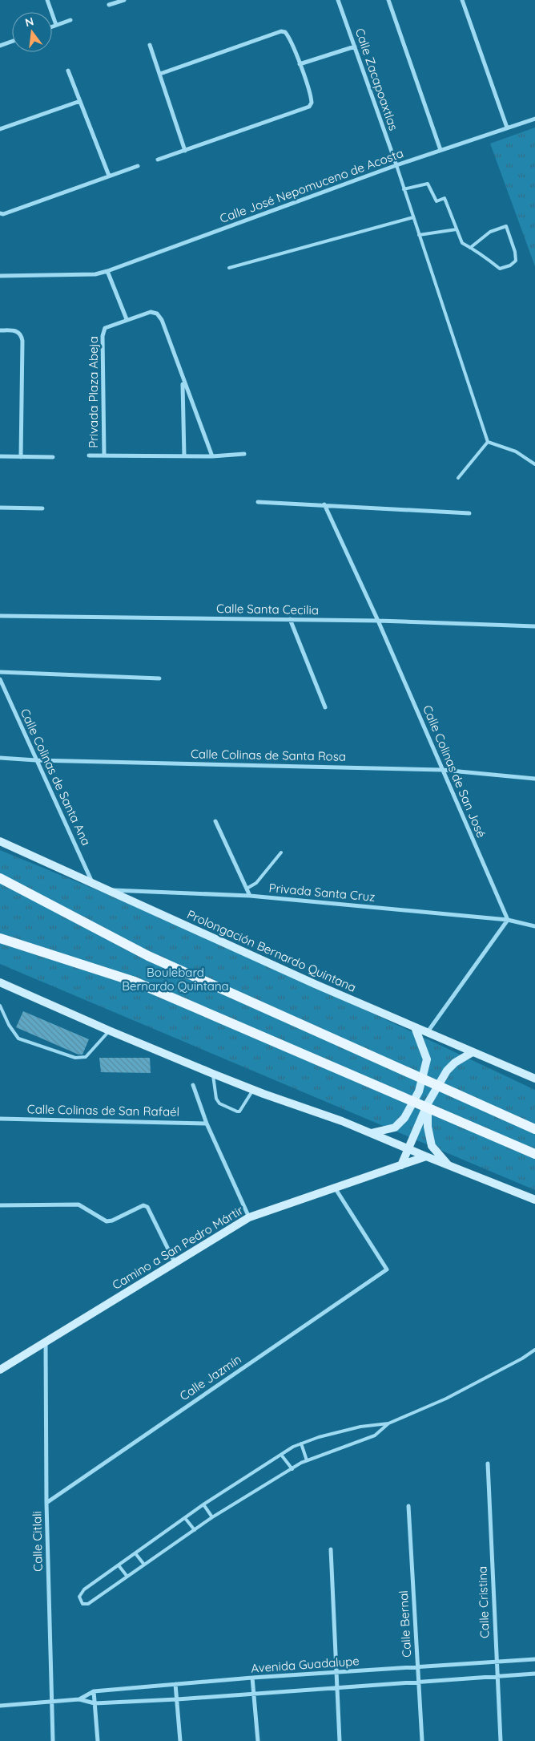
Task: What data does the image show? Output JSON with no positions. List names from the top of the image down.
{
  "streets": {
    "street": [
      "Calle Zacapoaxtlas",
      "Calle José Nepomuceno de Acosta",
      "Privada Plaza Abeja",
      "Calle Santa Cecilia",
      "Calle Colinas de Santa Rosa",
      "Calle Colinas de San José",
      "Calle Colinas de Santa Ana",
      "Privada Santa Cruz",
      "Prolongación Bernardo Quintana",
      "Calle Colinas de San Rafaél",
      "Camino a San Pedro Mártir",
      "Calle Jazmín",
      "Calle Citlali",
      "Calle Cristina",
      "Calle Bernal",
      "Avenida Guadalupe"
    ]
  },
  "crossings": [
    ["Calle Zacapoaxtlas", "Calle José Nepomuceno de Acosta"],
    ["Calle Santa Cecilia", "Calle Colinas de San José"],
    ["Calle Colinas de Santa Rosa", "Calle Colinas de San José"],
    ["Calle Colinas de Santa Rosa", "Calle Colinas de Santa Ana"],
    ["Calle Colinas de San José", "Privada Santa Cruz"],
    ["Calle Colinas de Santa Ana", "Prolongación Bernardo Quintana"],
    ["Privada Santa Cruz", "Prolongación Bernardo Quintana"],
    ["Camino a San Pedro Mártir", "Calle Jazmín"],
    ["Camino a San Pedro Mártir", "Calle Citlali"],
    ["Calle Jazmín", "Calle Citlali"],
    ["Calle Citlali", "Avenida Guadalupe"],
    ["Calle Cristina", "Avenida Guadalupe"],
    ["Calle Bernal", "Avenida Guadalupe"]
  ],
  "parks": ["Boulebard Bernardo Quintana"],
  "north": "top"
}
